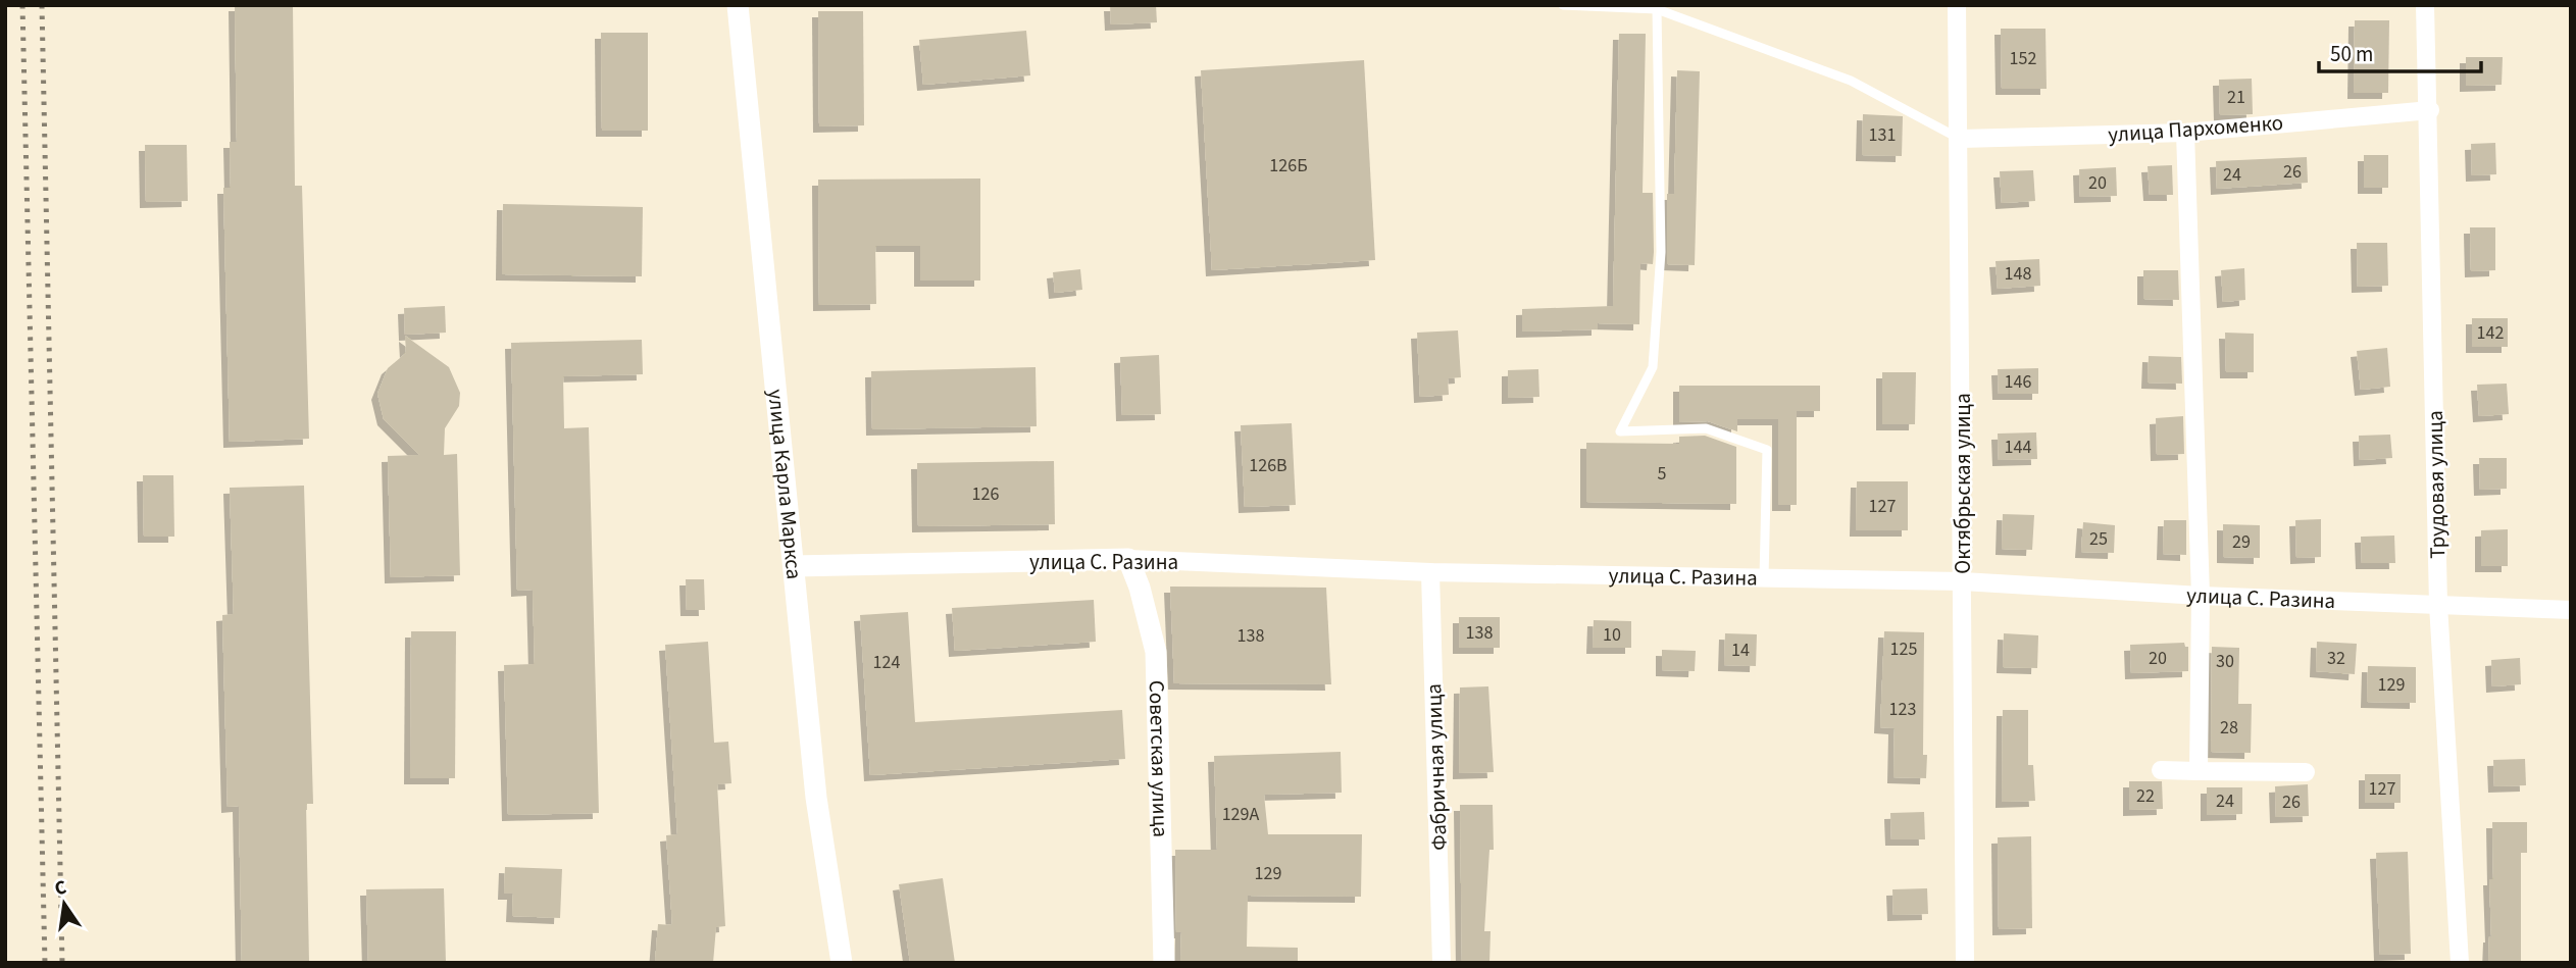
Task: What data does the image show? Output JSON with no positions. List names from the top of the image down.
{
  "streets": {
    "street": [
      "улица Пархоменко",
      "Октябрьская улица",
      "улица Карла Маркса",
      "Трудовая улица",
      "улица С. Разина",
      "Советская улица",
      "Фабричная улица"
    ]
  },
  "crossings": [
    ["улица Пархоменко", "Октябрьская улица"],
    ["улица Пархоменко", "Трудовая улица"],
    ["Октябрьская улица", "улица С. Разина"],
    ["улица Карла Маркса", "улица С. Разина"],
    ["Трудовая улица", "улица С. Разина"],
    ["улица С. Разина", "Советская улица"],
    ["улица С. Разина", "Фабричная улица"]
  ],
  "house_numbers": [
    "152",
    "21",
    "131",
    "126Б",
    "26",
    "24",
    "20",
    "148",
    "142",
    "146",
    "144",
    "126В",
    "5",
    "126",
    "127",
    "25",
    "29",
    "138",
    "10",
    "138",
    "125",
    "14",
    "20",
    "32",
    "30",
    "124",
    "129",
    "123",
    "28",
    "127",
    "22",
    "24",
    "26",
    "129А",
    "129"
  ],
  "scale_bar": "50 m",
  "north": "top"
}
